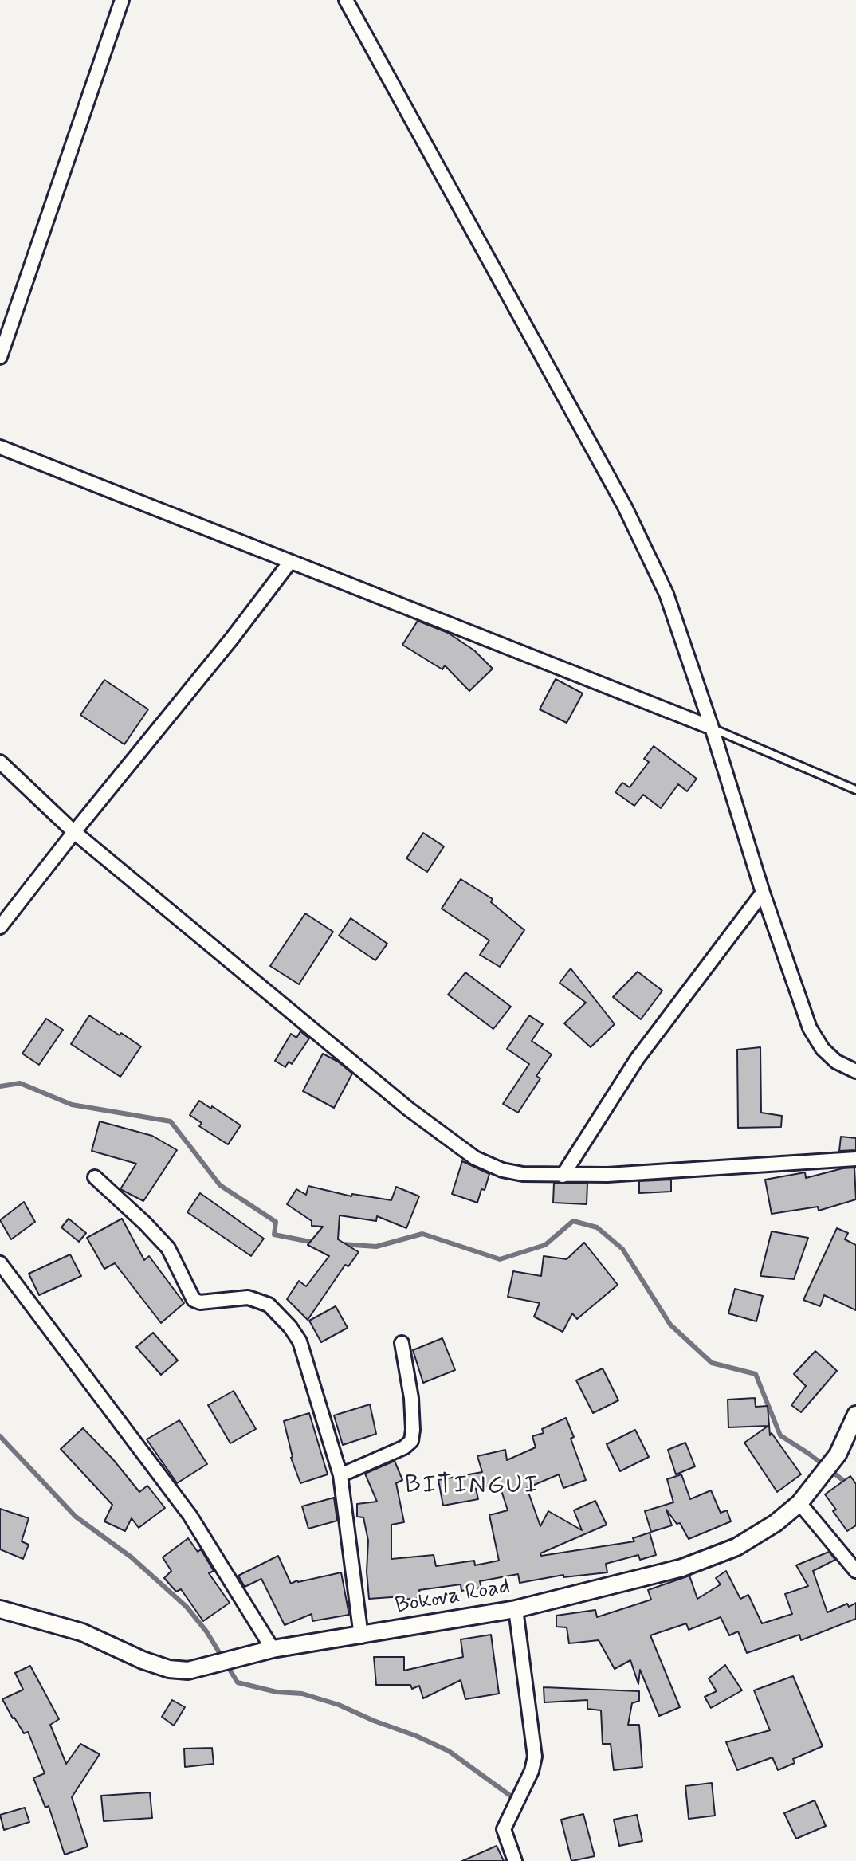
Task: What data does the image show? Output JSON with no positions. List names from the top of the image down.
{
  "streets": {
    "street": ["Bokova Road"]
  },
  "districts": ["BITINGUI"]
}
